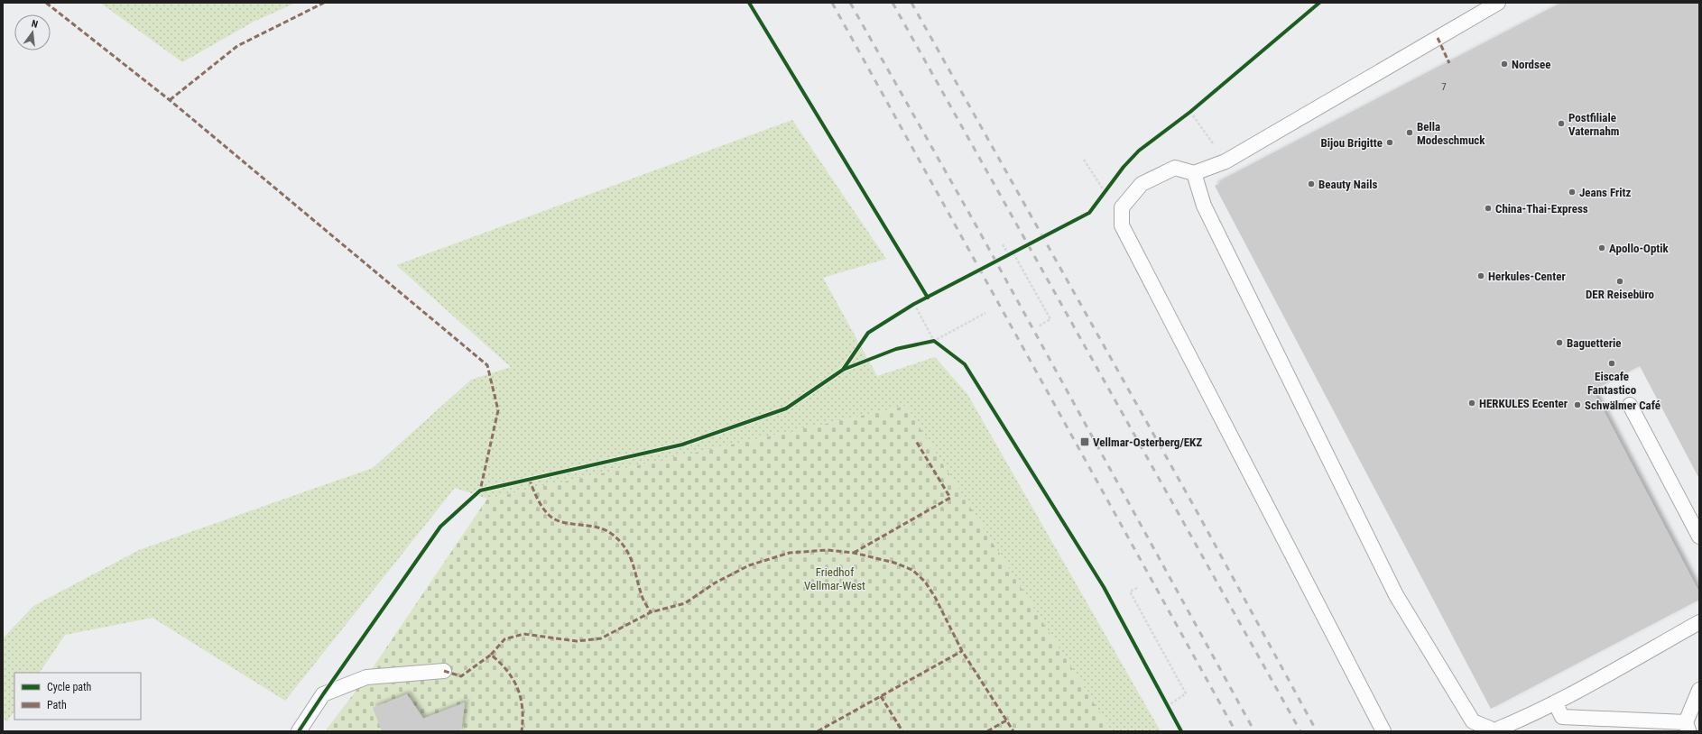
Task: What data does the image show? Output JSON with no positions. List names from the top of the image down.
{
  "parks": ["Friedhof Vellmar-West"],
  "places": {
    "other": [
      "Nordsee",
      "Postfiliale Vaternahm",
      "Bella Modeschmuck",
      "Bijou Brigitte",
      "Beauty Nails",
      "Jeans Fritz",
      "China-Thai-Express",
      "Apollo-Optik",
      "Herkules-Center",
      "DER Reisebüro",
      "Baguetterie",
      "Eiscafe Fantastico",
      "HERKULES Ecenter",
      "Schwälmer Café"
    ],
    "transit": ["Vellmar-Osterberg/EKZ"]
  },
  "house_numbers": ["7"],
  "legend": ["Cycle path", "Path"],
  "north": "top"
}
